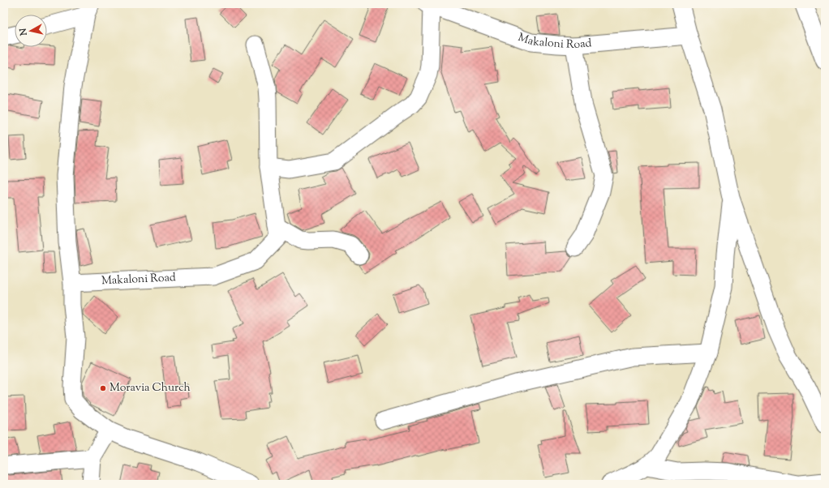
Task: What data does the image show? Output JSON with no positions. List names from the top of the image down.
{
  "streets": {
    "street": ["Makaloni Road"]
  },
  "places": ["Moravia Church"],
  "north": "left"
}
